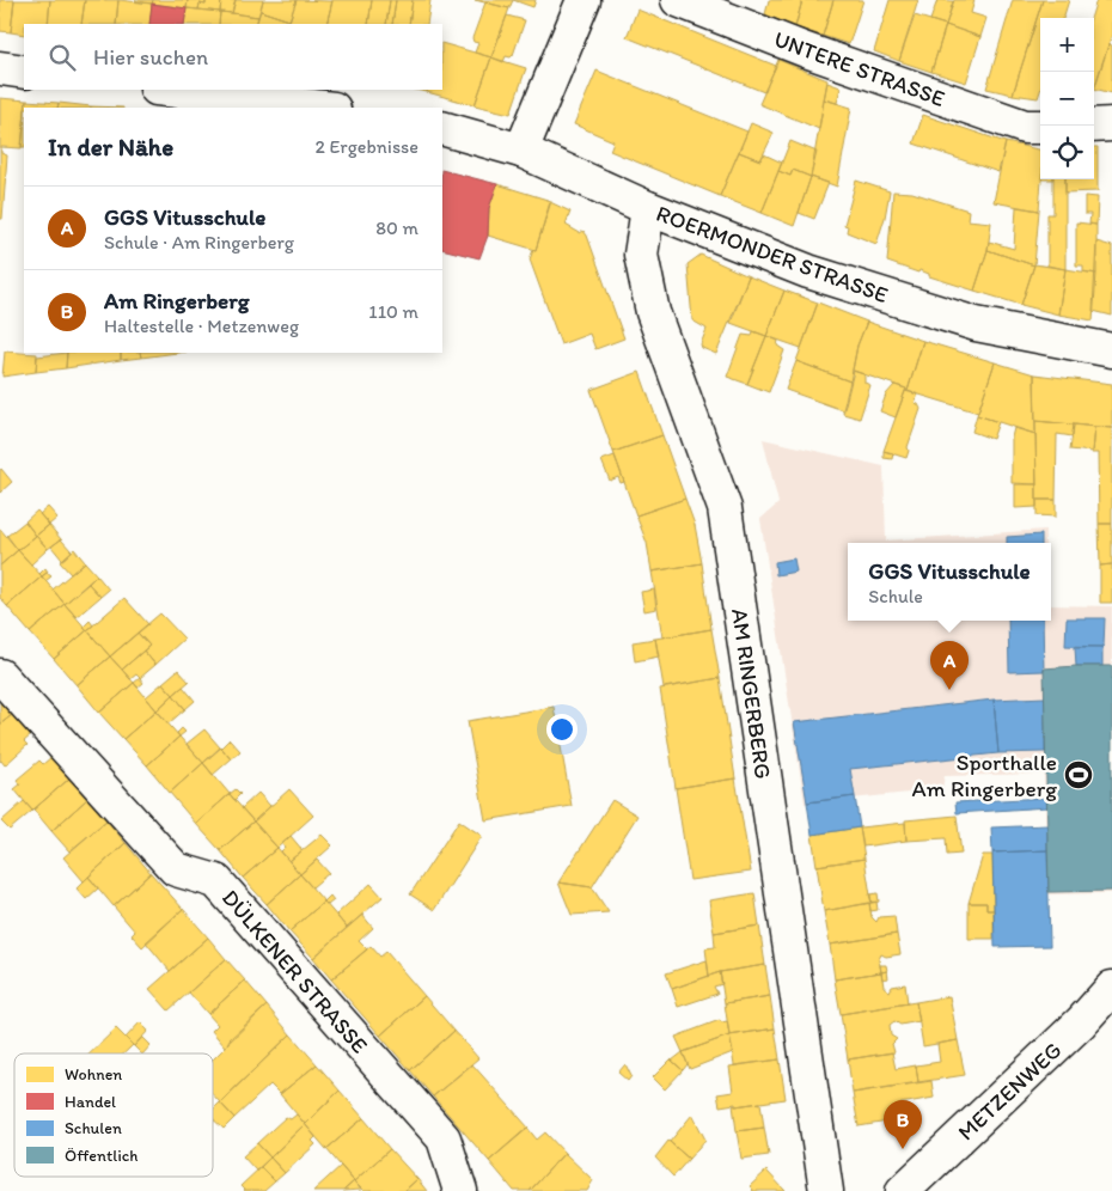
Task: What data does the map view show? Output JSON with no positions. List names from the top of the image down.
{
  "streets": {
    "street": [
      "UNTERE STRASSE",
      "ROERMONDER STRASSE",
      "AM RINGERBERG",
      "DÜLKENER STRASSE",
      "METZENWEG"
    ]
  },
  "crossings": [
    ["ROERMONDER STRASSE", "AM RINGERBERG"]
  ],
  "places": {
    "sports": ["Sporthalle Am Ringerberg"]
  },
  "legend": [
    "Wohnen",
    "Handel",
    "Schulen",
    "Öffentlich"
  ],
  "page": {
    "map_buttons": ["+", "−"],
    "search": "Hier suchen",
    "heading": ["In der Nähe", "2 Ergebnisse"],
    "list": [
      {
        "mark": "A",
        "name": "GGS Vitusschule",
        "note": "Schule · Am Ringerberg",
        "value": "80 m"
      },
      {
        "mark": "B",
        "name": "Am Ringerberg",
        "note": "Haltestelle · Metzenweg",
        "value": "110 m"
      }
    ],
    "popup": ["GGS Vitusschule", "Schule"],
    "pins": ["A", "B"]
  }
}
